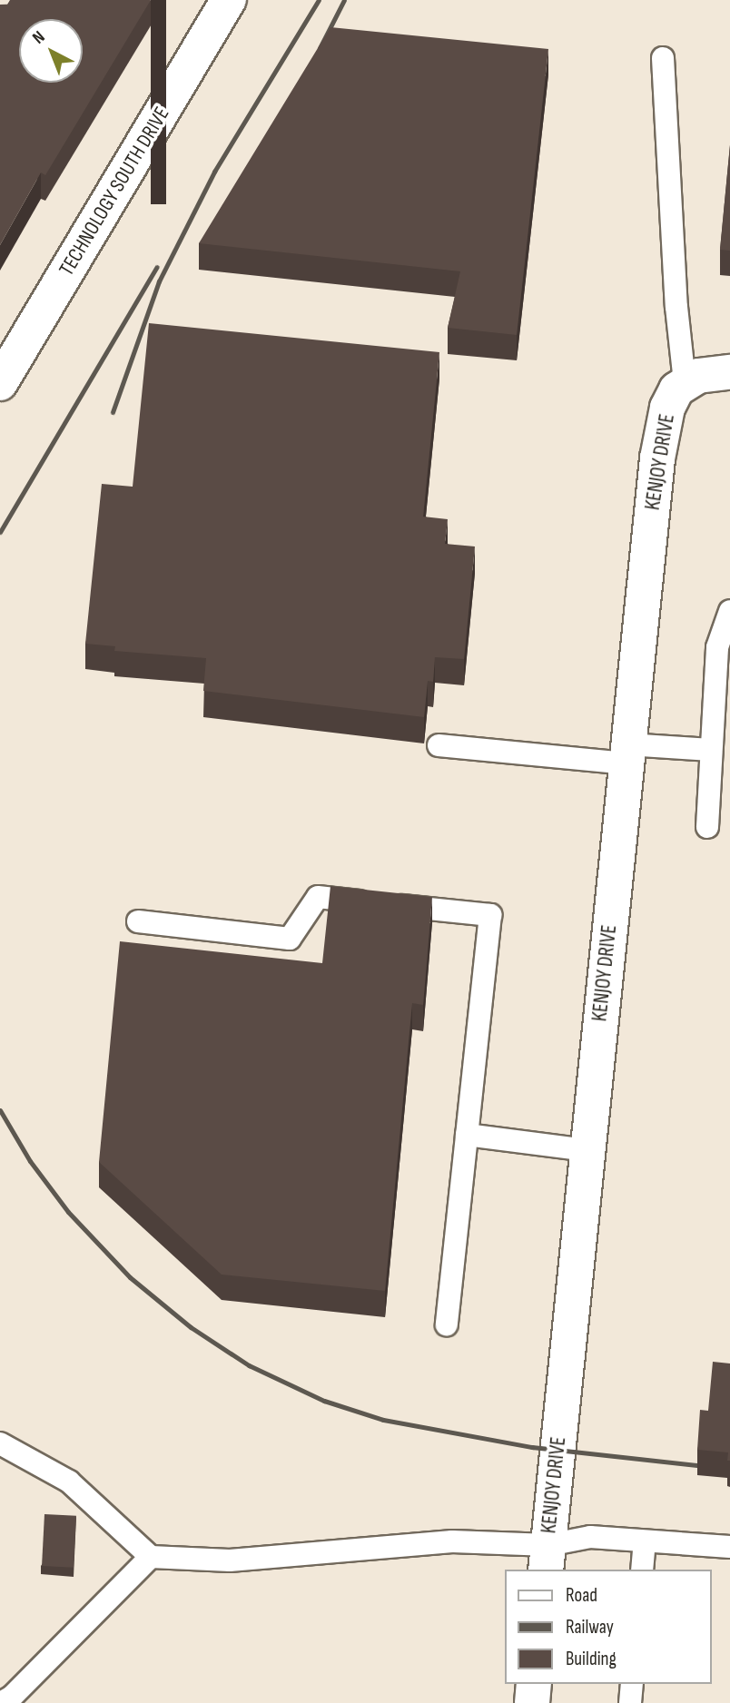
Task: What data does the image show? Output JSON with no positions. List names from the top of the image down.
{
  "streets": {
    "street": ["TECHNOLOGY SOUTH DRIVE", "KENJOY DRIVE"]
  },
  "legend": ["Road", "Railway", "Building"],
  "north": "top left"
}
